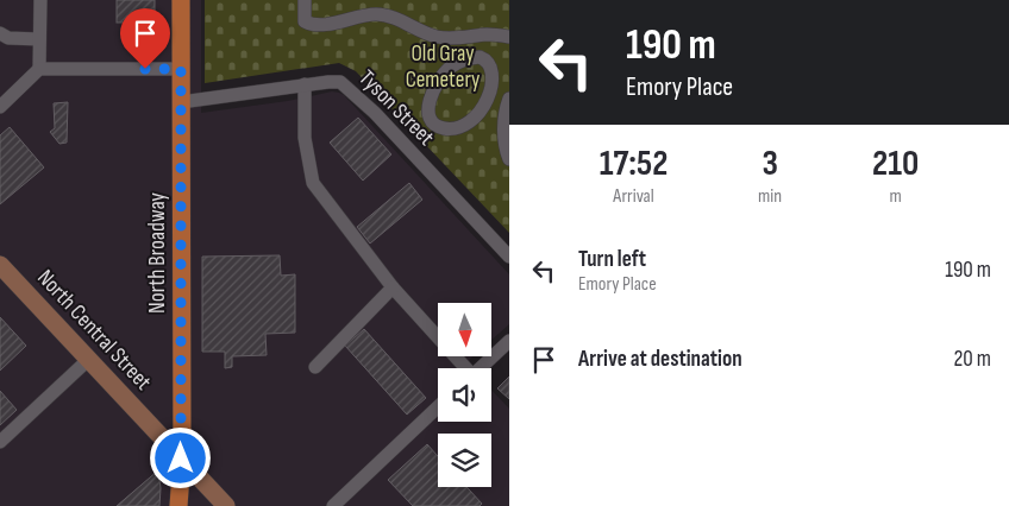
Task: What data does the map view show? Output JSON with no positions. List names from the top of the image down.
{
  "streets": {
    "main road": ["North Broadway", "North Central Street"],
    "street": ["Tyson Street"]
  },
  "crossings": [
    ["Tyson Street", "North Broadway"],
    ["North Broadway", "North Central Street"]
  ],
  "parks": ["Old Gray Cemetery"],
  "north": "bottom",
  "page": {
    "turn": ["190 m", "Emory Place"],
    "eta": [
      "17:52",
      "Arrival",
      "3",
      "min",
      "210",
      "m"
    ],
    "list": [
      {
        "name": "Turn left",
        "note": "Emory Place",
        "value": "190 m"
      },
      {
        "name": "Arrive at destination",
        "value": "20 m"
      }
    ]
  }
}
